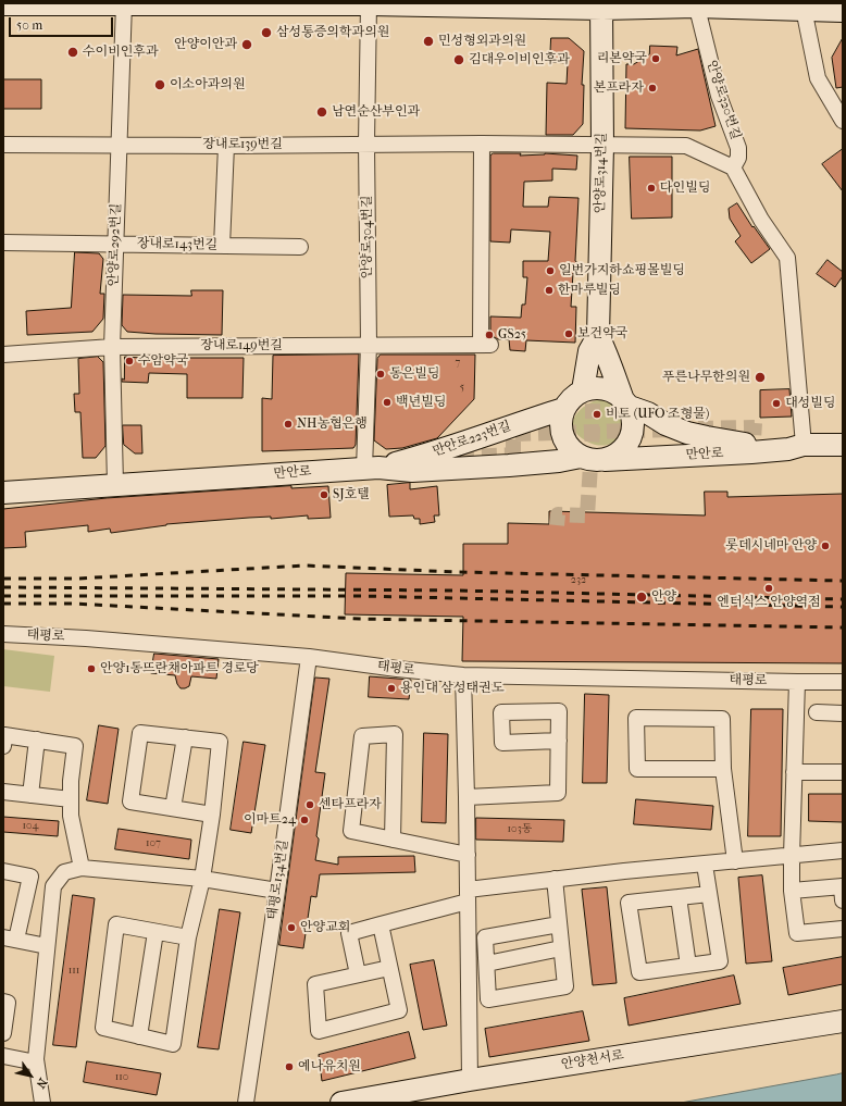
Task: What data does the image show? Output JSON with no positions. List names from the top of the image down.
{
  "streets": {
    "street": [
      "안양로320번길",
      "장내로139번길",
      "안양로314번길",
      "안양로304번길",
      "안양로292번길",
      "장내로143번길",
      "장내로149번길",
      "만안로223번길",
      "만안로",
      "태평로",
      "태평로134번길",
      "안양천서로"
    ]
  },
  "crossings": [
    ["안양로320번길", "장내로139번길"],
    ["장내로139번길", "안양로314번길"],
    ["장내로139번길", "안양로304번길"],
    ["장내로139번길", "안양로292번길"],
    ["장내로139번길", "장내로149번길"],
    ["안양로304번길", "장내로149번길"],
    ["안양로304번길", "만안로223번길"],
    ["안양로304번길", "만안로"],
    ["안양로292번길", "장내로143번길"],
    ["안양로292번길", "장내로149번길"],
    ["안양로292번길", "만안로"],
    ["만안로223번길", "만안로"],
    ["태평로", "태평로134번길"]
  ],
  "places": [
    "삼성통증의학과의원",
    "민성형외과의원",
    "안양이안과",
    "수이비인후과",
    "리본약국",
    "김대우이비인후과",
    "이소아과의원",
    "본프라자",
    "남연순산부인과",
    "다인빌딩",
    "일번가지하쇼핑몰빌딩",
    "한마루빌딩",
    "보건약국",
    "GS25",
    "수암약국",
    "동은빌딩",
    "푸른나무한의원",
    "백년빌딩",
    "대성빌딩",
    "비토 (UFO 조형물)",
    "NH농협은행",
    "SJ호텔",
    "롯데시네마 안양",
    "엔터식스 안양역점",
    "안양",
    "안양1동뜨란채아파트 경로당",
    "용인대 삼성태권도",
    "센타프라자",
    "이마트24",
    "안양교회",
    "예나유치원"
  ],
  "house_numbers": [
    "7",
    "5",
    "232",
    "104",
    "103동",
    "107",
    "111",
    "110"
  ],
  "scale_bar": "50 m",
  "north": "bottom right"
}
